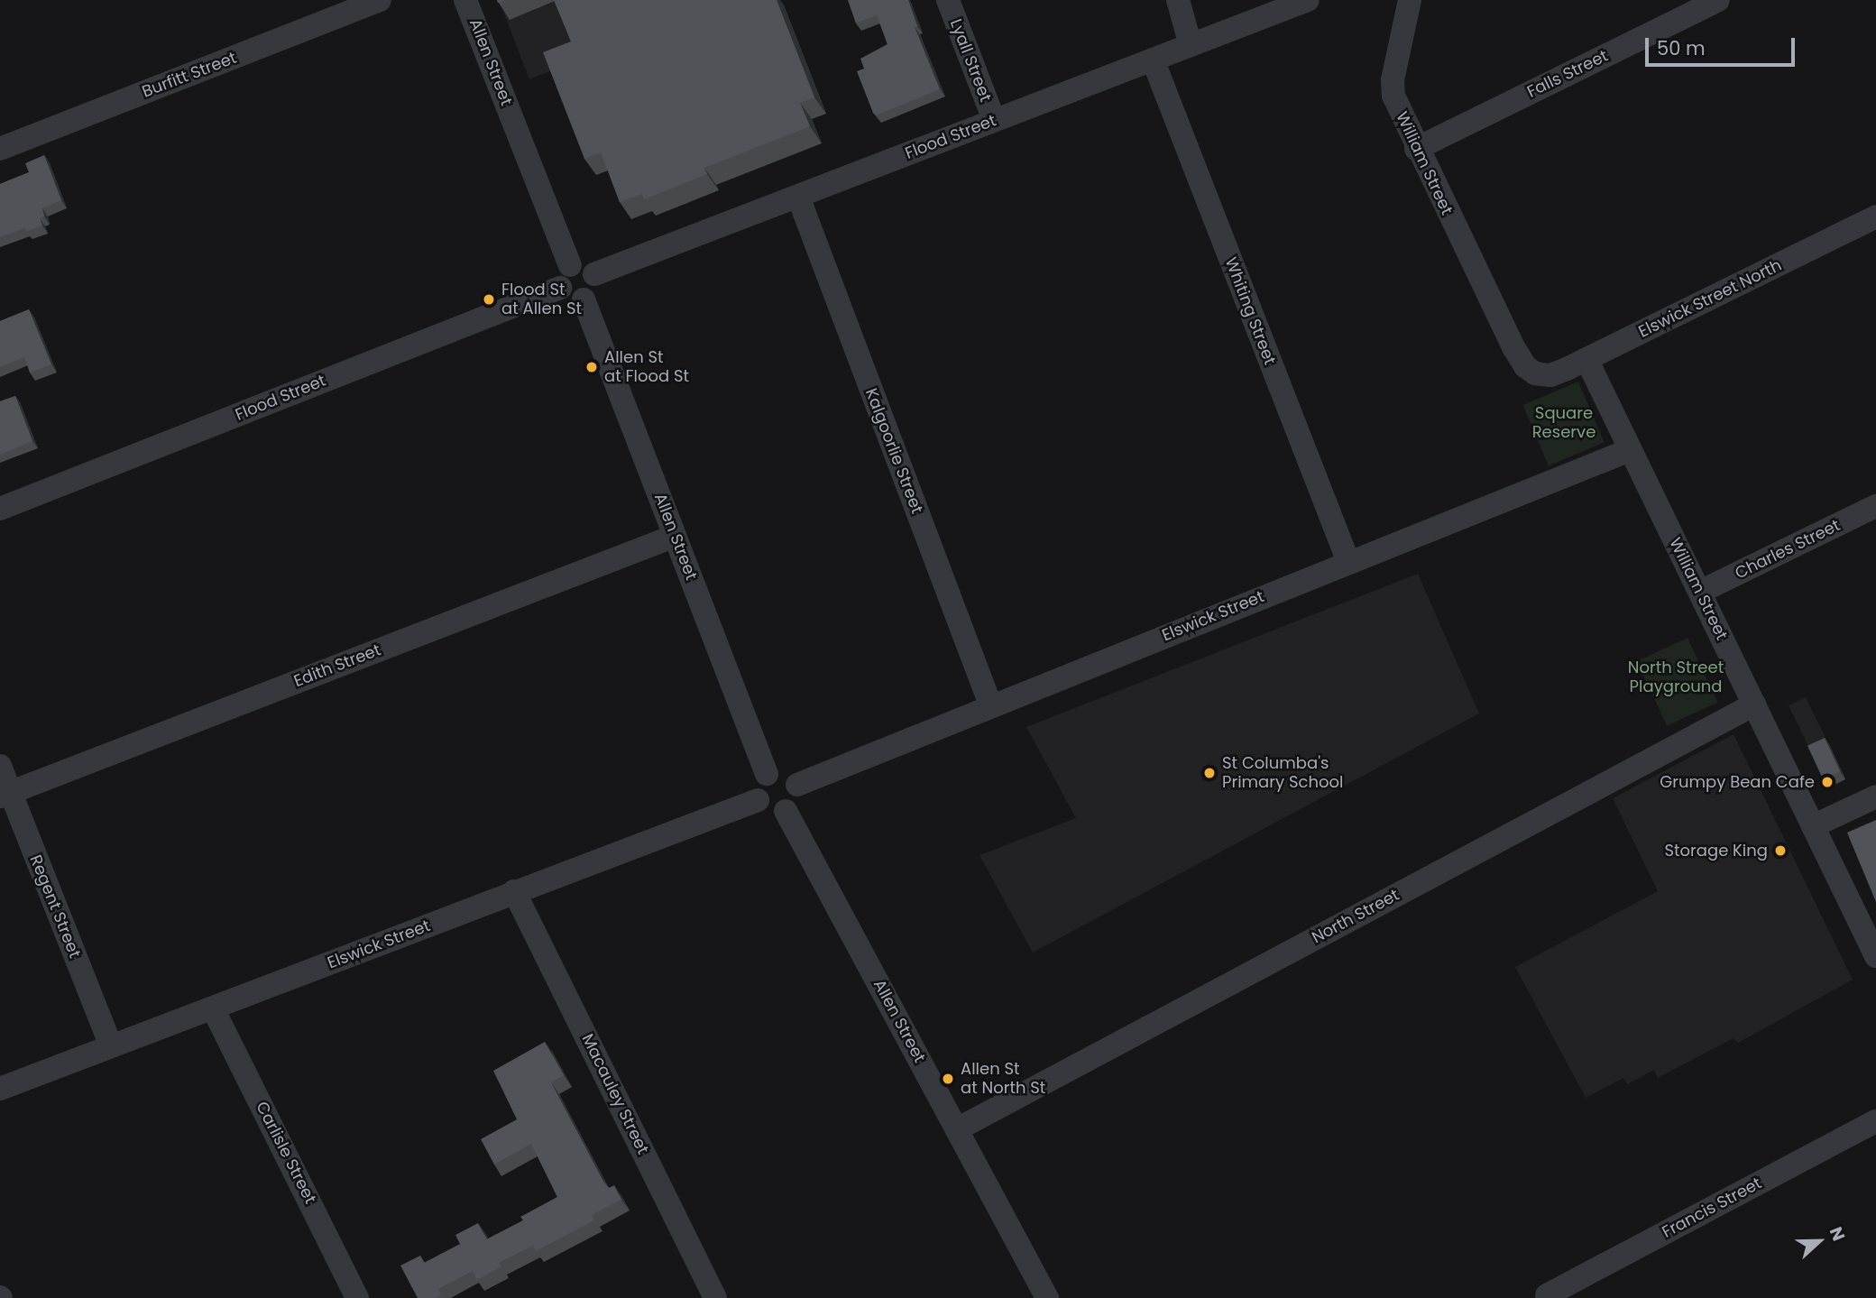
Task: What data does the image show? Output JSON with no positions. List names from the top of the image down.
{
  "streets": {
    "street": [
      "Lyall Street",
      "Allen Street",
      "Falls Street",
      "Burfitt Street",
      "Flood Street",
      "William Street",
      "Elswick Street North",
      "Whiting Street",
      "Kalgoorlie Street",
      "Charles Street",
      "Elswick Street",
      "Edith Street",
      "Regent Street",
      "North Street",
      "Macauley Street",
      "Carlisle Street",
      "Francis Street"
    ]
  },
  "crossings": [
    ["Lyall Street", "Flood Street"],
    ["Allen Street", "Flood Street"],
    ["Allen Street", "Elswick Street"],
    ["Allen Street", "Edith Street"],
    ["Allen Street", "North Street"],
    ["Falls Street", "William Street"],
    ["Flood Street", "Whiting Street"],
    ["Flood Street", "Kalgoorlie Street"],
    ["William Street", "Elswick Street North"],
    ["William Street", "Charles Street"],
    ["William Street", "Elswick Street"],
    ["William Street", "North Street"],
    ["Whiting Street", "Elswick Street"],
    ["Kalgoorlie Street", "Elswick Street"],
    ["Elswick Street", "Regent Street"],
    ["Elswick Street", "Macauley Street"],
    ["Elswick Street", "Carlisle Street"],
    ["Edith Street", "Regent Street"]
  ],
  "parks": ["Square Reserve", "North Street Playground"],
  "places": [
    "Flood St at Allen St",
    "Allen St at Flood St",
    "St Columba's Primary School",
    "Grumpy Bean Cafe",
    "Storage King",
    "Allen St at North St"
  ],
  "scale_bar": "50 m",
  "north": "right"
}
